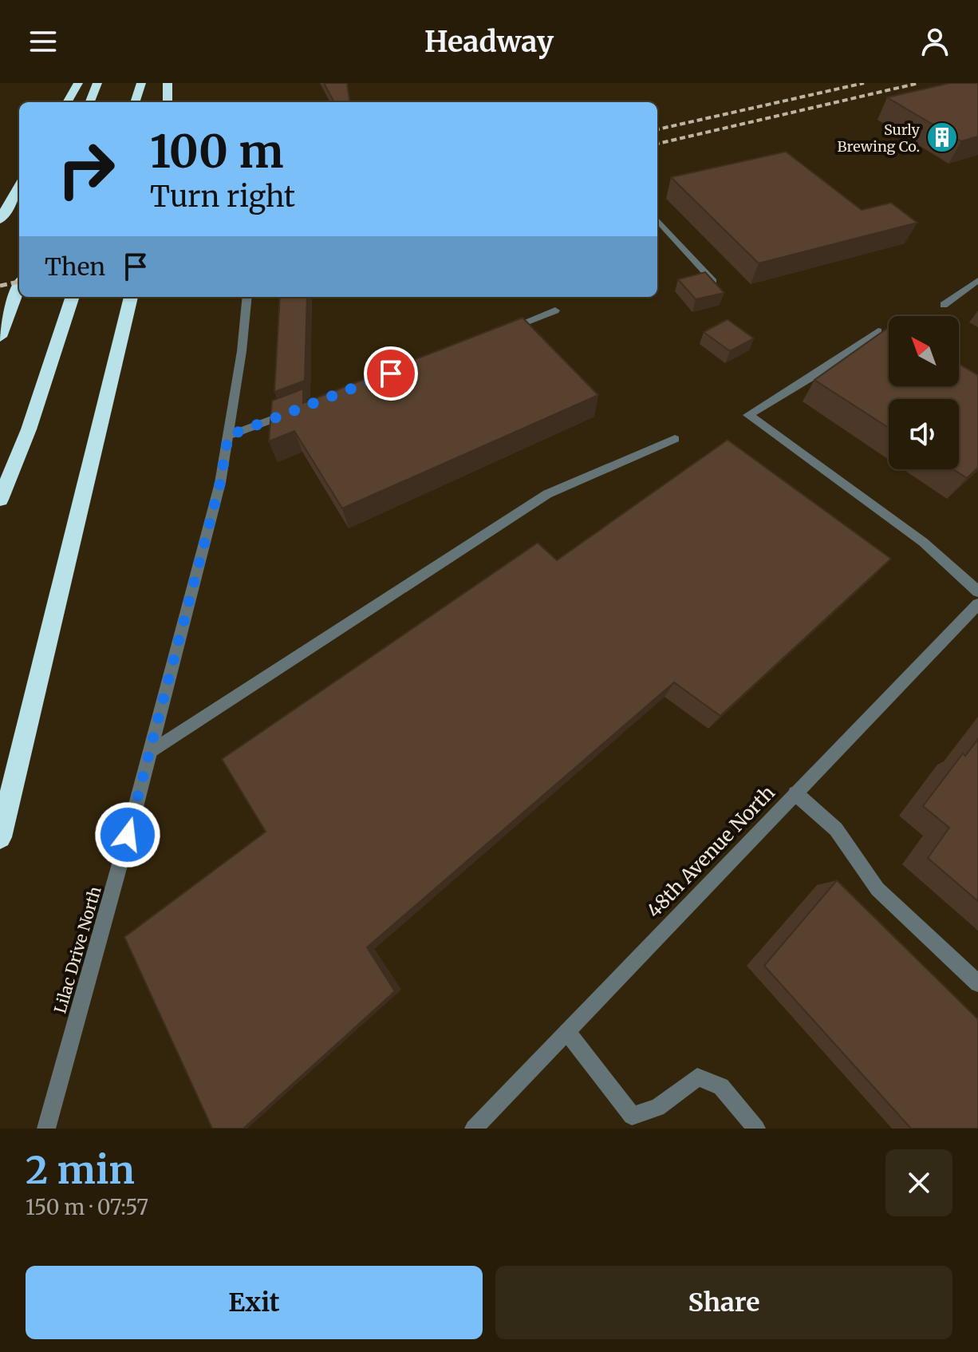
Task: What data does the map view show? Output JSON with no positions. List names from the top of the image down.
{
  "streets": {
    "street": ["48th Avenue North", "Lilac Drive North"]
  },
  "places": {
    "building": ["Surly Brewing Co."]
  },
  "north": "top left",
  "page": {
    "header": "Headway",
    "turn": ["100 m", "Turn right"],
    "then": "Then",
    "heading": ["2 min", "150 m · 07:57"],
    "buttons": ["Exit", "Share"]
  }
}
